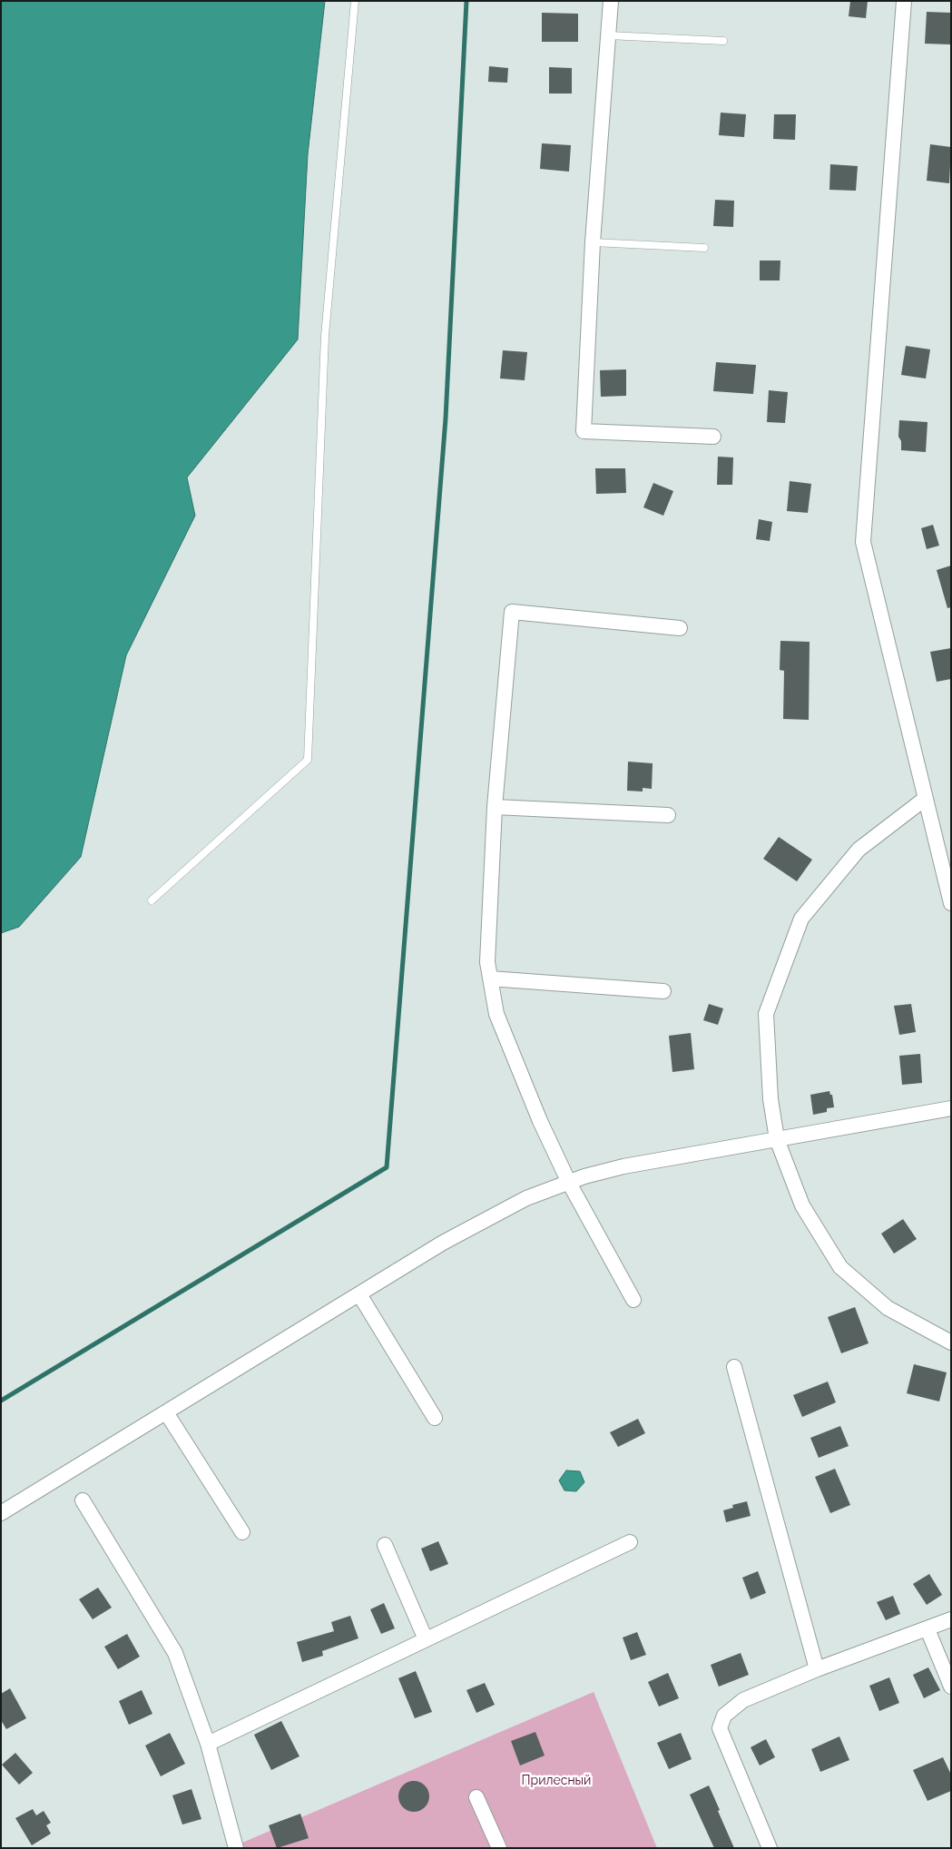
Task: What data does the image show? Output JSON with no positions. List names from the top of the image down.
{
  "parks": ["Прилесный"]
}
